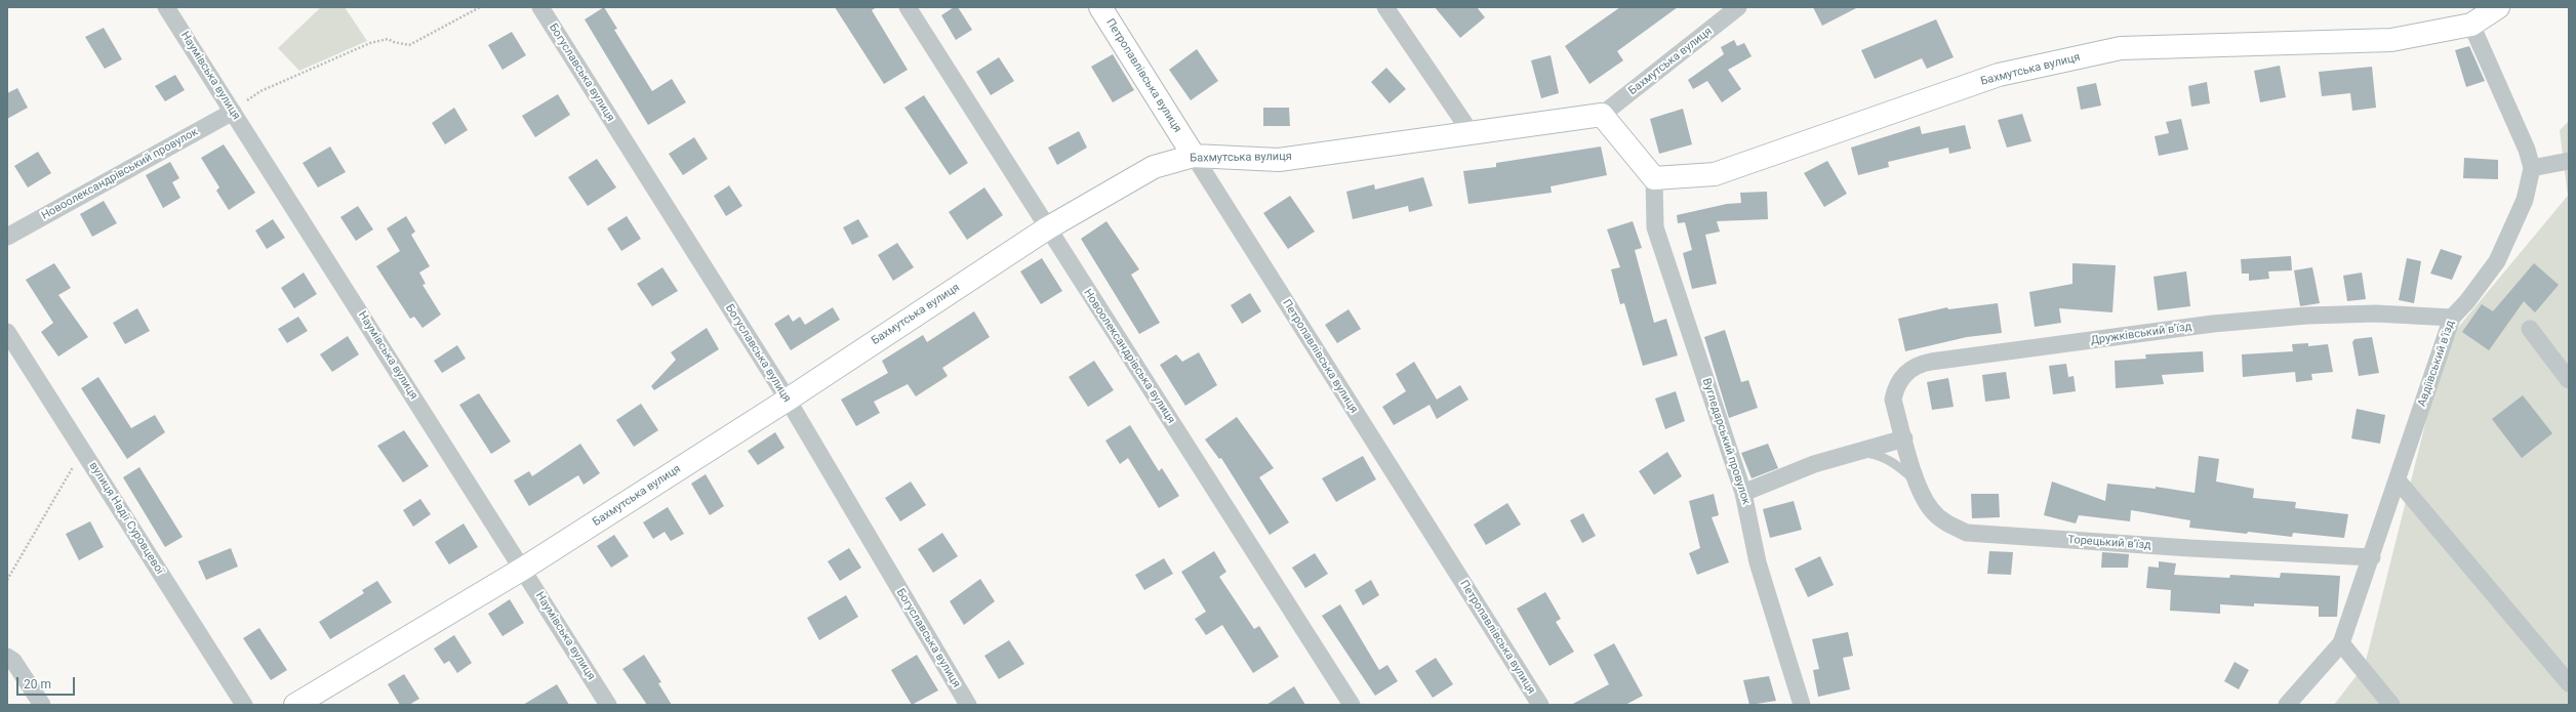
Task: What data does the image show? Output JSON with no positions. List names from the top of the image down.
{
  "streets": {
    "street": [
      "Бахмутська вулиця",
      "Богуславська вулиця",
      "Наумівська вулиця",
      "Петропавлівська вулиця",
      "Новоолександрівський провулок",
      "Дружківський в’їзд",
      "Новоолександрівська вулиця",
      "Авдіївський в'їзд",
      "Вугледарський провулок",
      "вулиця Надії Суровцевої",
      "Торецький в’їзд"
    ]
  },
  "crossings": [
    ["Бахмутська вулиця", "Богуславська вулиця"],
    ["Бахмутська вулиця", "Наумівська вулиця"],
    ["Бахмутська вулиця", "Петропавлівська вулиця"],
    ["Бахмутська вулиця", "Новоолександрівська вулиця"],
    ["Бахмутська вулиця", "Авдіївський в'їзд"],
    ["Бахмутська вулиця", "Вугледарський провулок"],
    ["Наумівська вулиця", "Новоолександрівський провулок"],
    ["Дружківський в’їзд", "Авдіївський в'їзд"],
    ["Дружківський в’їзд", "Торецький в’їзд"],
    ["Авдіївський в'їзд", "Торецький в’їзд"]
  ],
  "scale_bar": "20 m"
}
